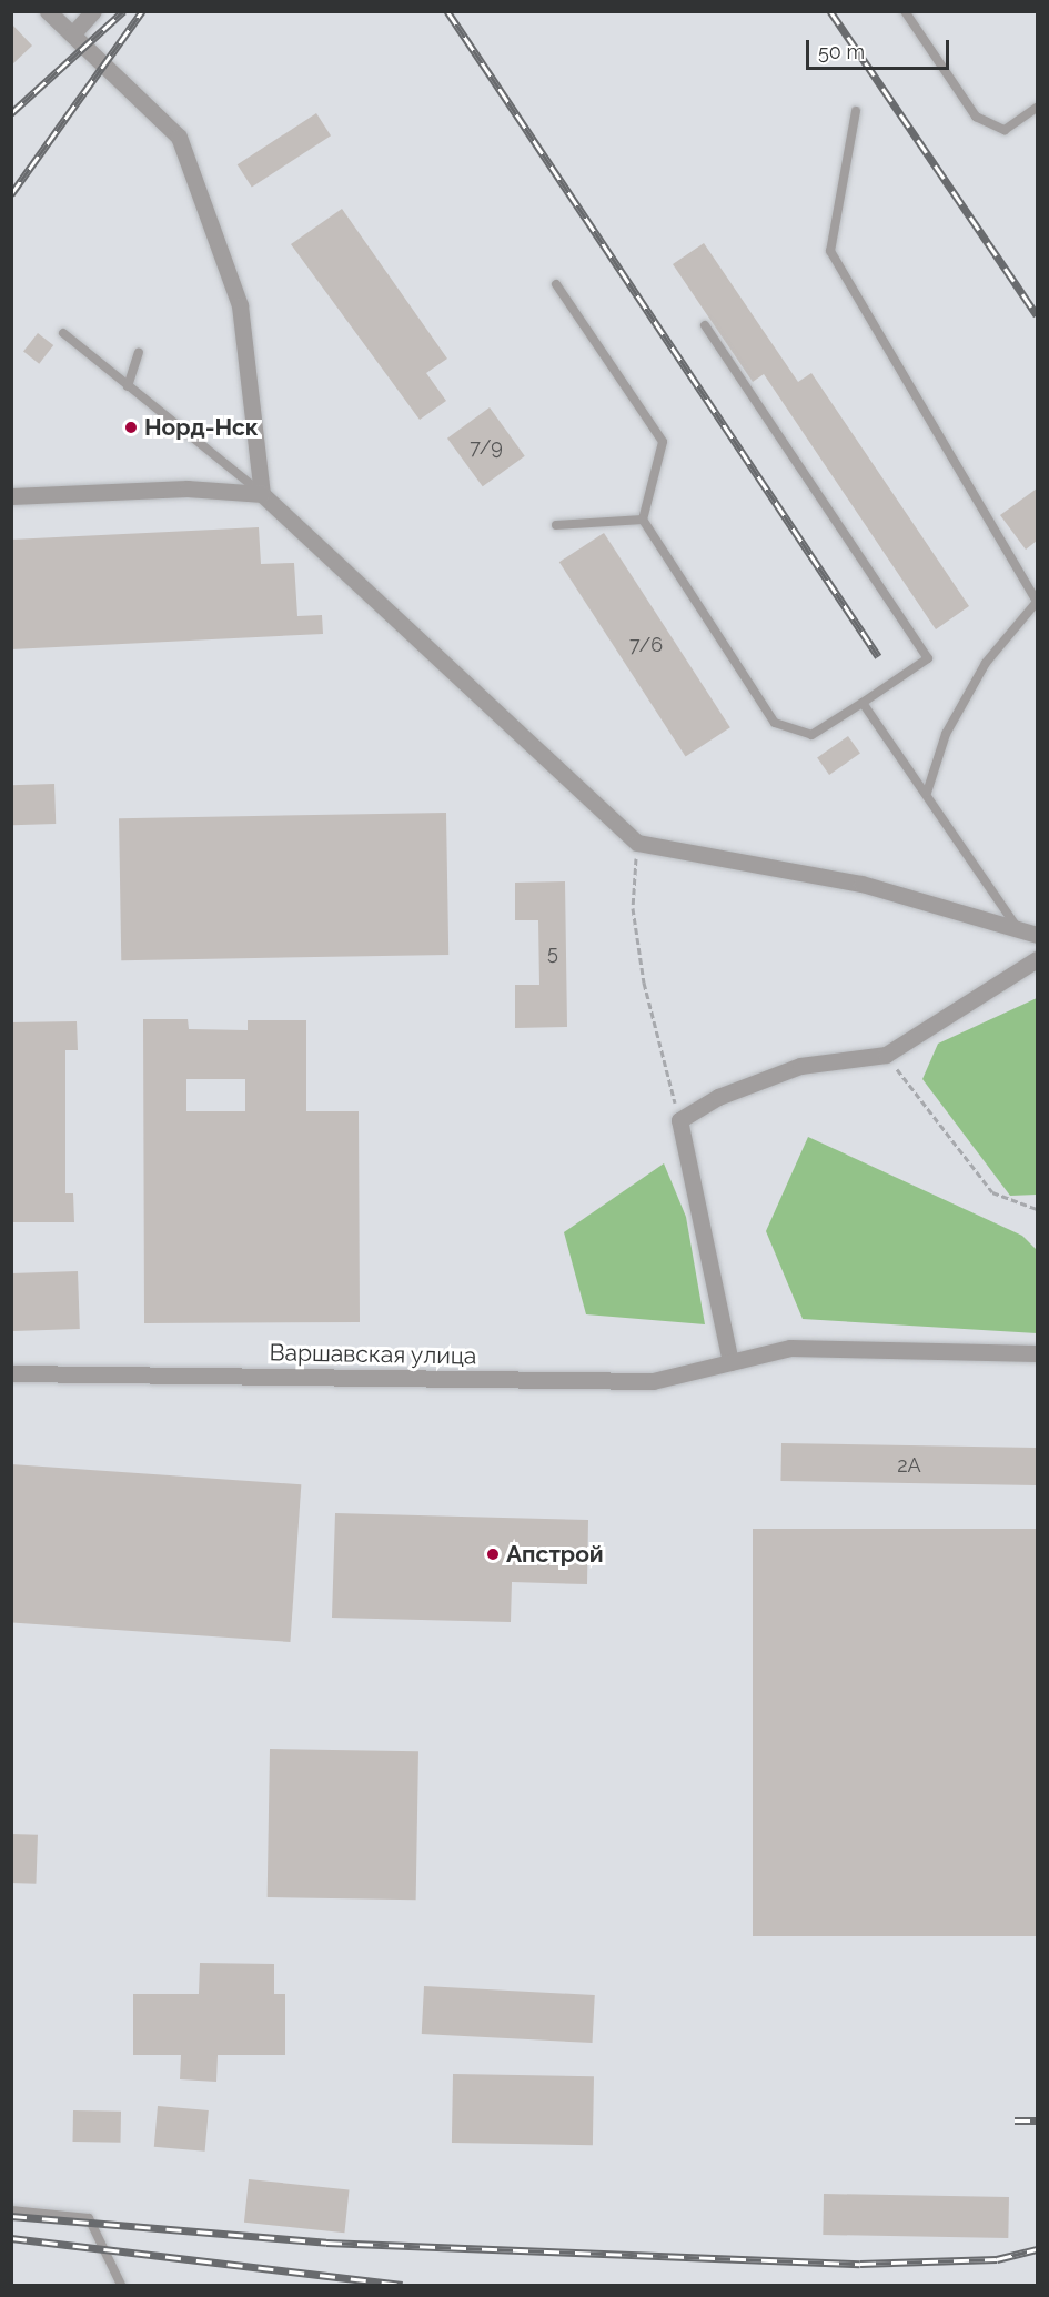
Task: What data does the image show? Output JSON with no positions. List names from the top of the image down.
{
  "streets": {
    "street": ["Варшавская улица"]
  },
  "places": ["Норд-Нск", "Апстрой"],
  "house_numbers": [
    "7/9",
    "7/6",
    "5",
    "2А"
  ],
  "scale_bar": "50 m"
}
